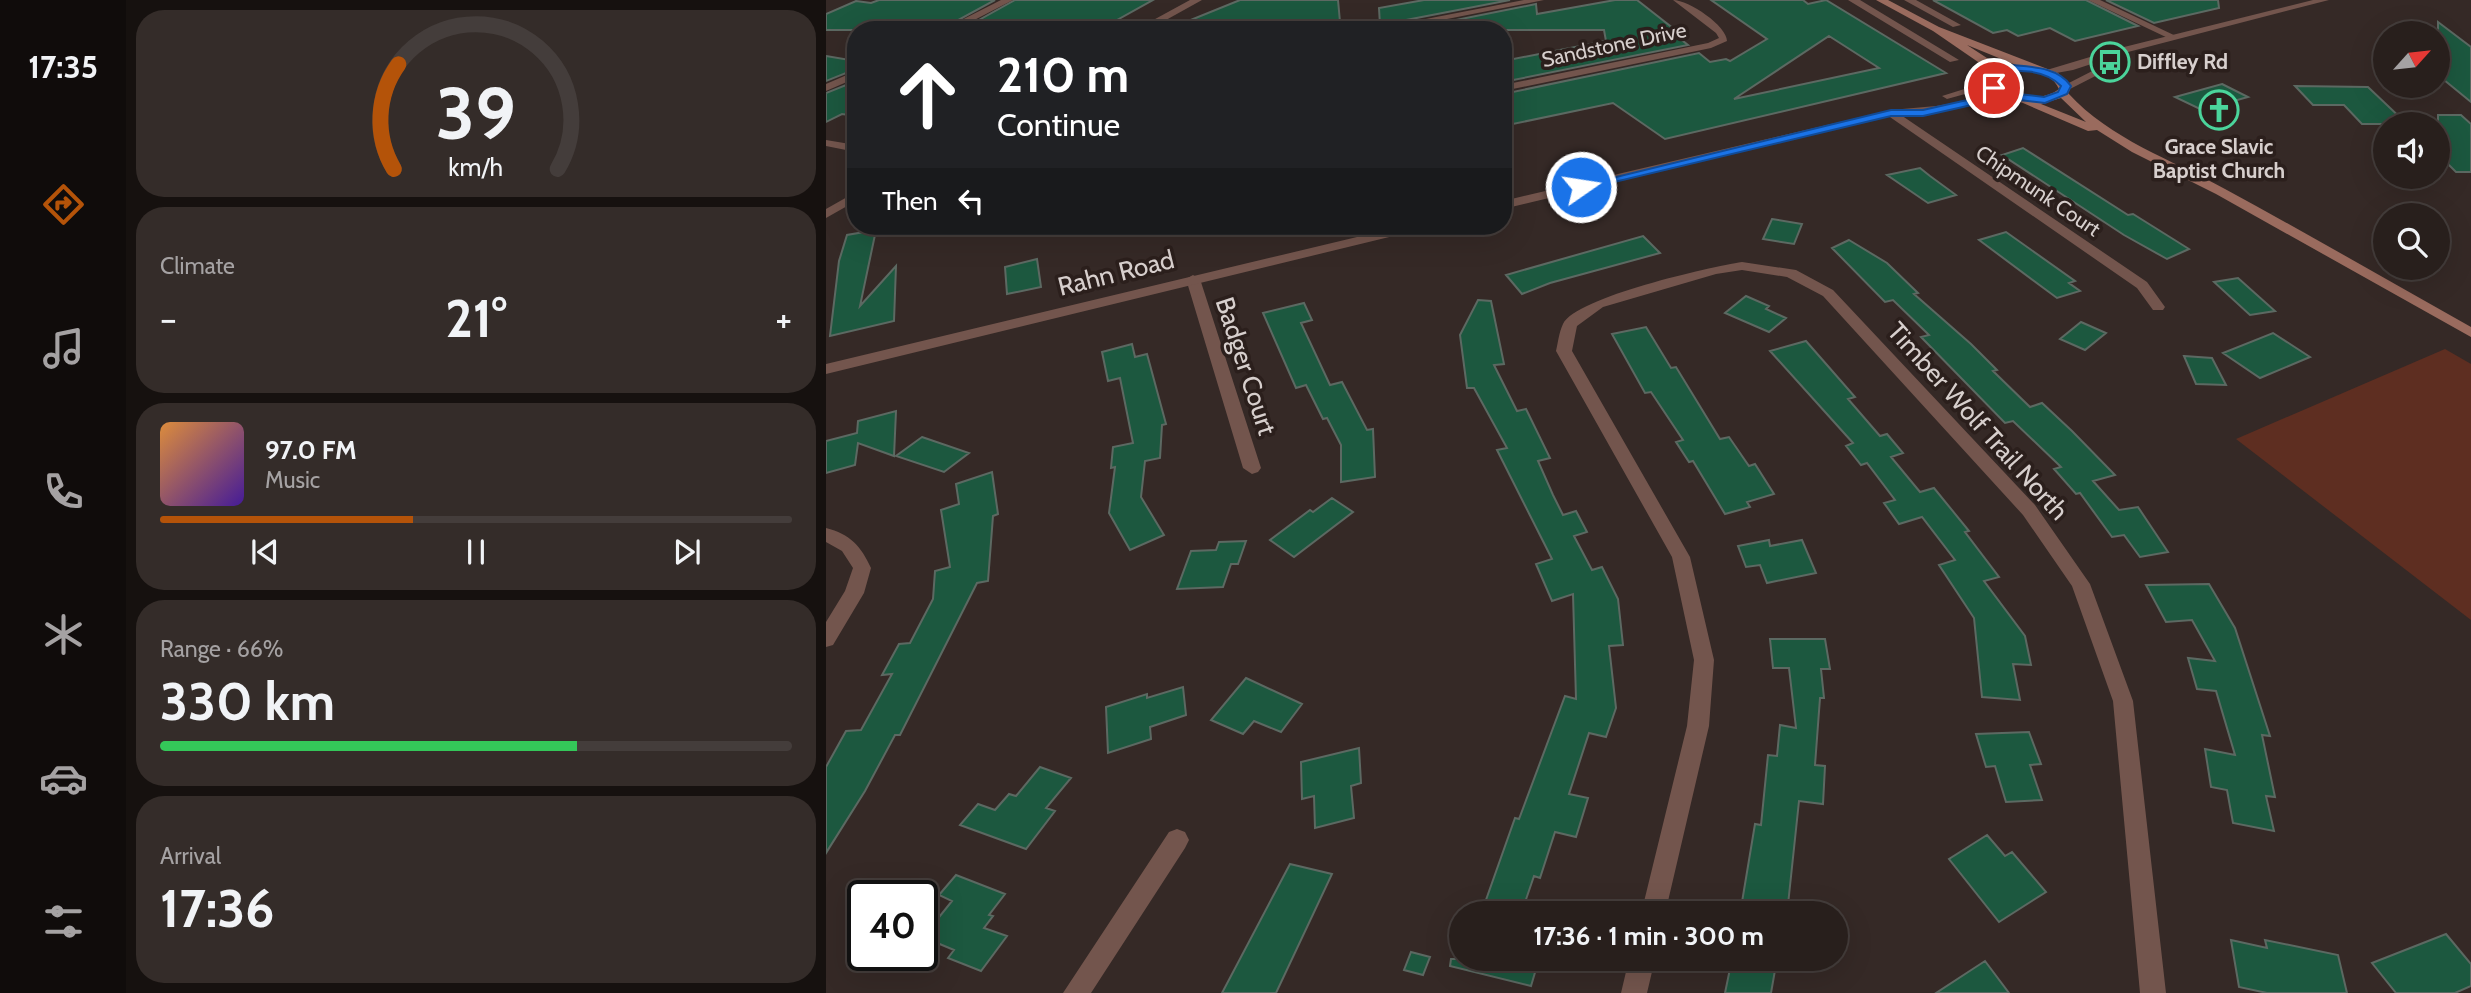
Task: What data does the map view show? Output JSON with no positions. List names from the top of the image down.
{
  "streets": {
    "street": [
      "Sandstone Drive",
      "Chipmunk Court",
      "Rahn Road",
      "Badger Court",
      "Timber Wolf Trail North"
    ]
  },
  "crossings": [
    ["Rahn Road", "Badger Court"]
  ],
  "places": {
    "bus stop": ["Diffley Rd"],
    "church": ["Grace Slavic Baptist Church"]
  },
  "north": "top right",
  "page": {
    "tabs": "17:35",
    "turn": ["210 m", "Continue"],
    "then": "Then",
    "tile": [
      "Climate",
      ["Range · 66%", "330 km"],
      ["Arrival", "17:36"]
    ],
    "heat": ["−", "21°", "+"],
    "song": ["97.0 FM", "Music"],
    "limit": "40",
    "trip": "17:36 · 1 min · 300 m",
    "gauge": ["39", "km/h"]
  }
}
